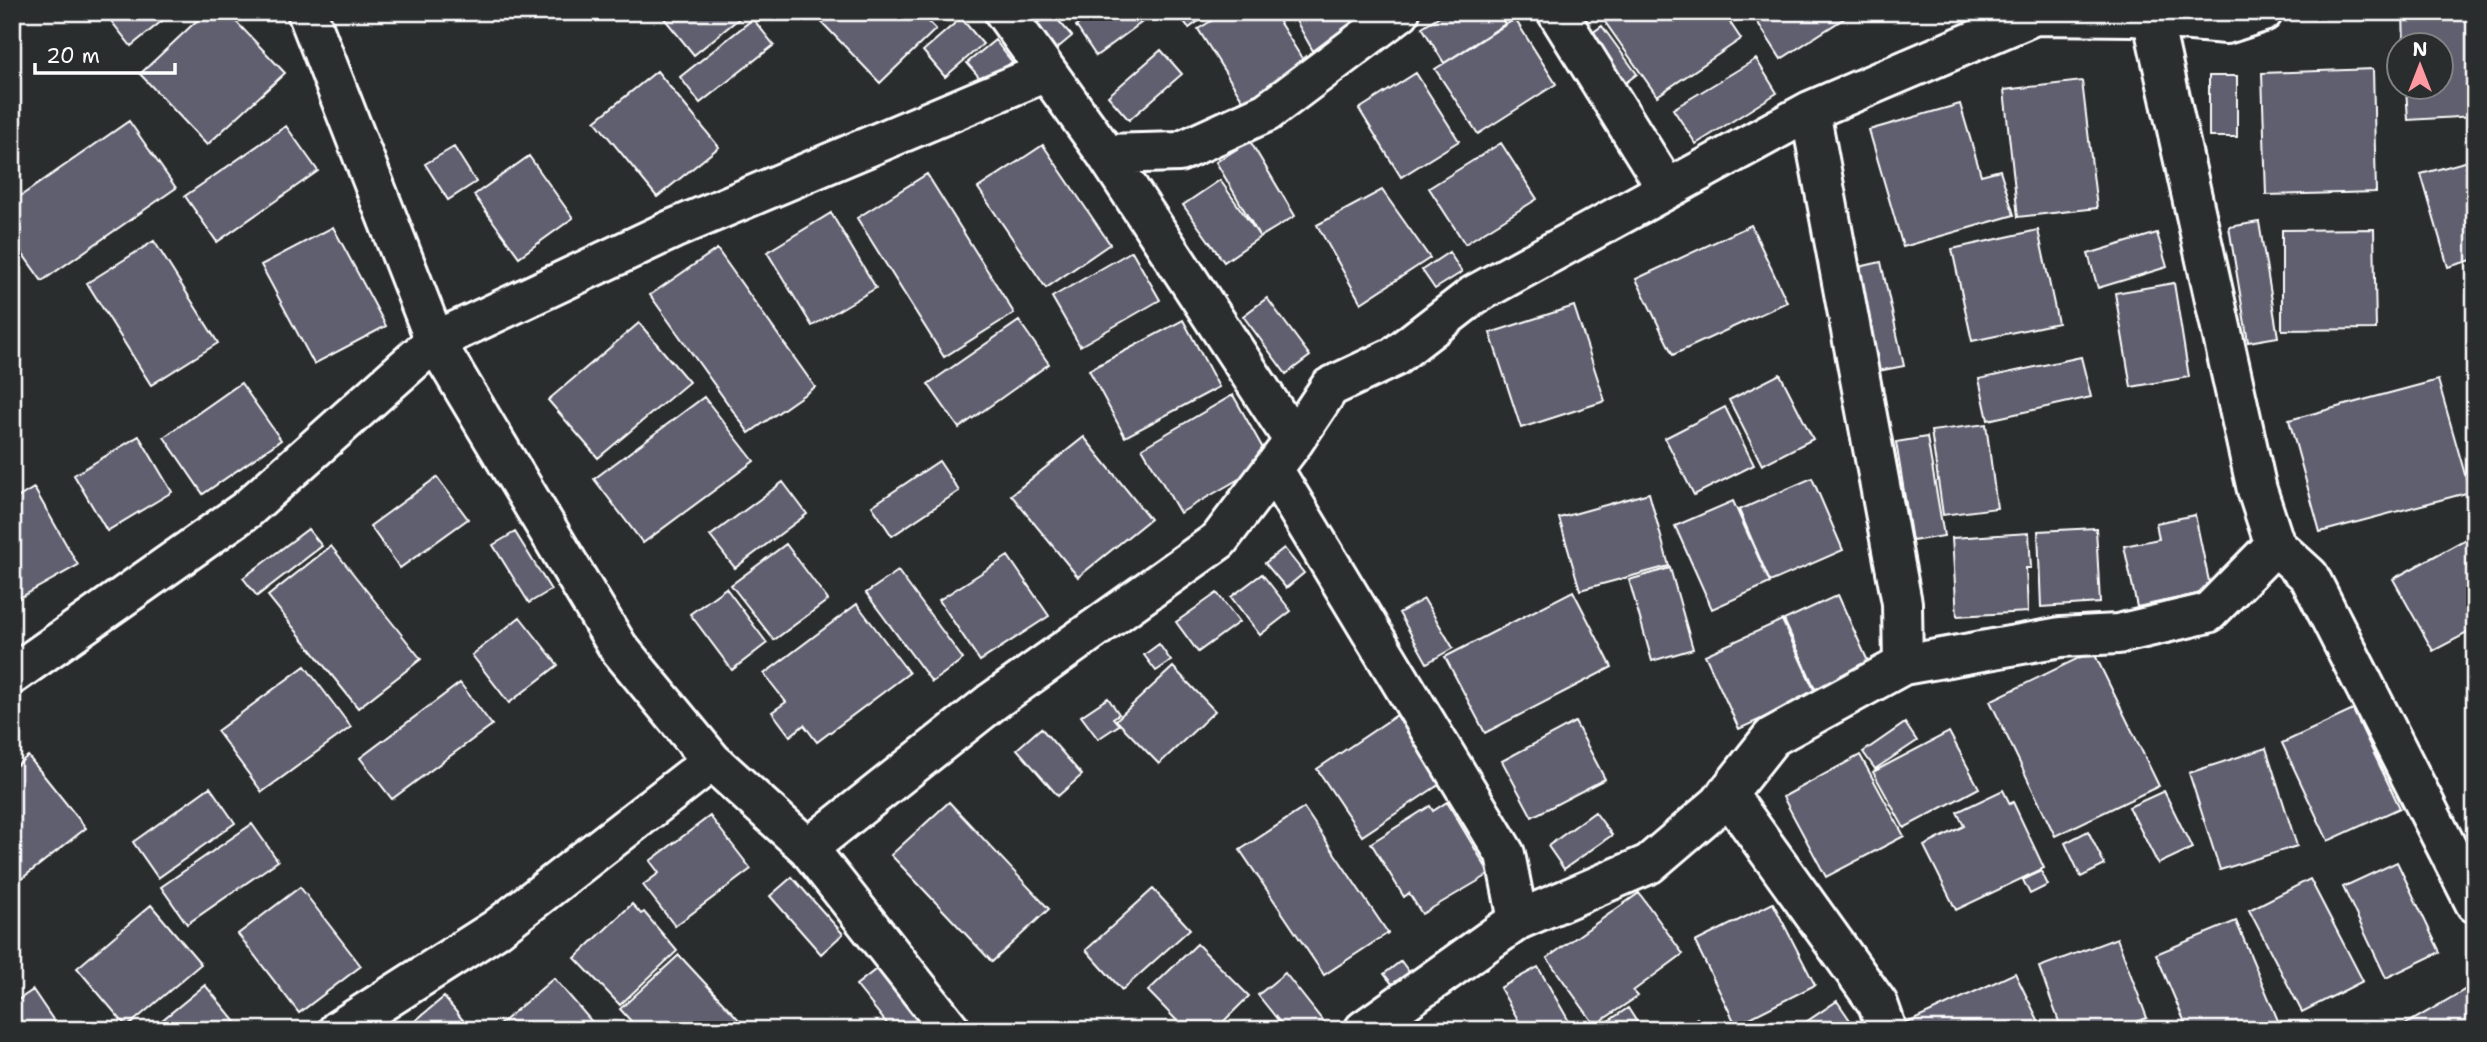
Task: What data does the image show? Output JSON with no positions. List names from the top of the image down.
{
  "scale_bar": "20 m",
  "north": "top"
}
